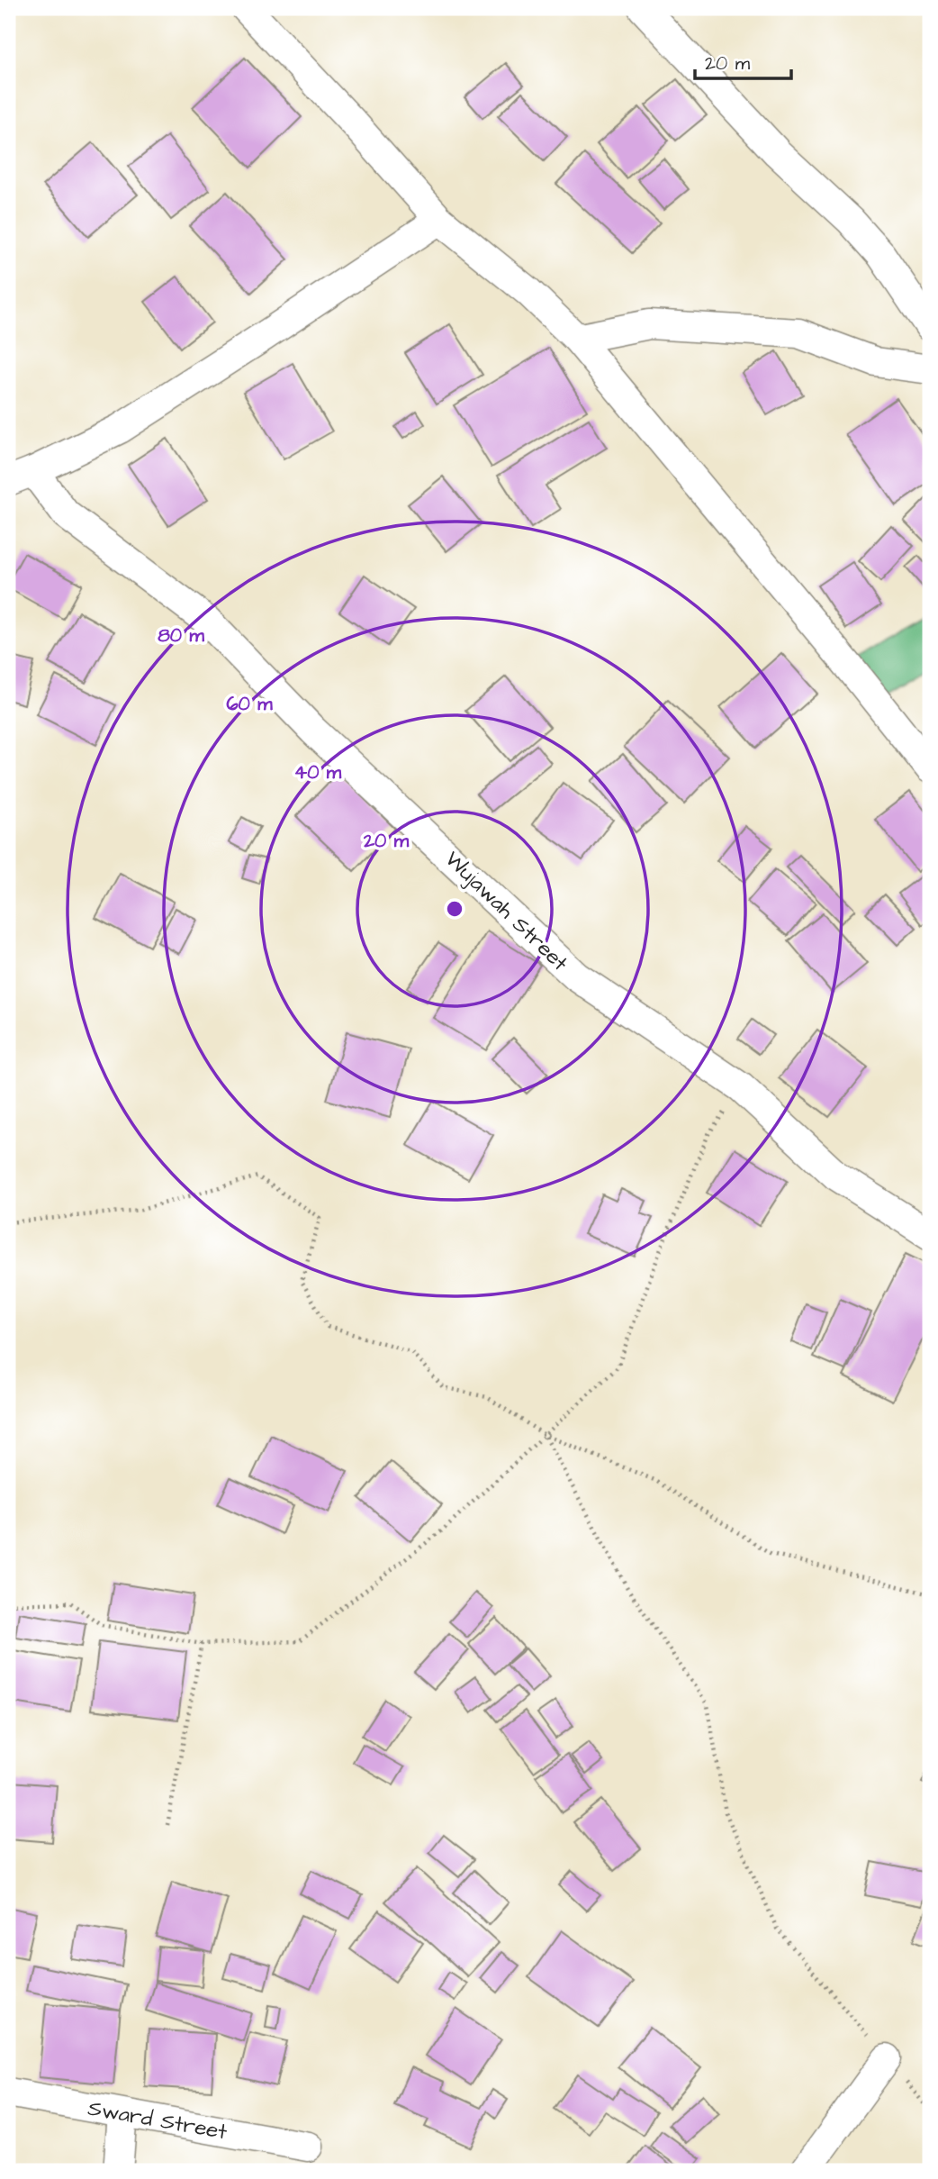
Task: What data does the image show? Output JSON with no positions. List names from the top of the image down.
{
  "streets": {
    "street": ["Wujawah Street", "Sward Street"]
  },
  "scale_bar": "20 m",
  "rings": [
    "80 m",
    "60 m",
    "40 m",
    "20 m"
  ]
}
